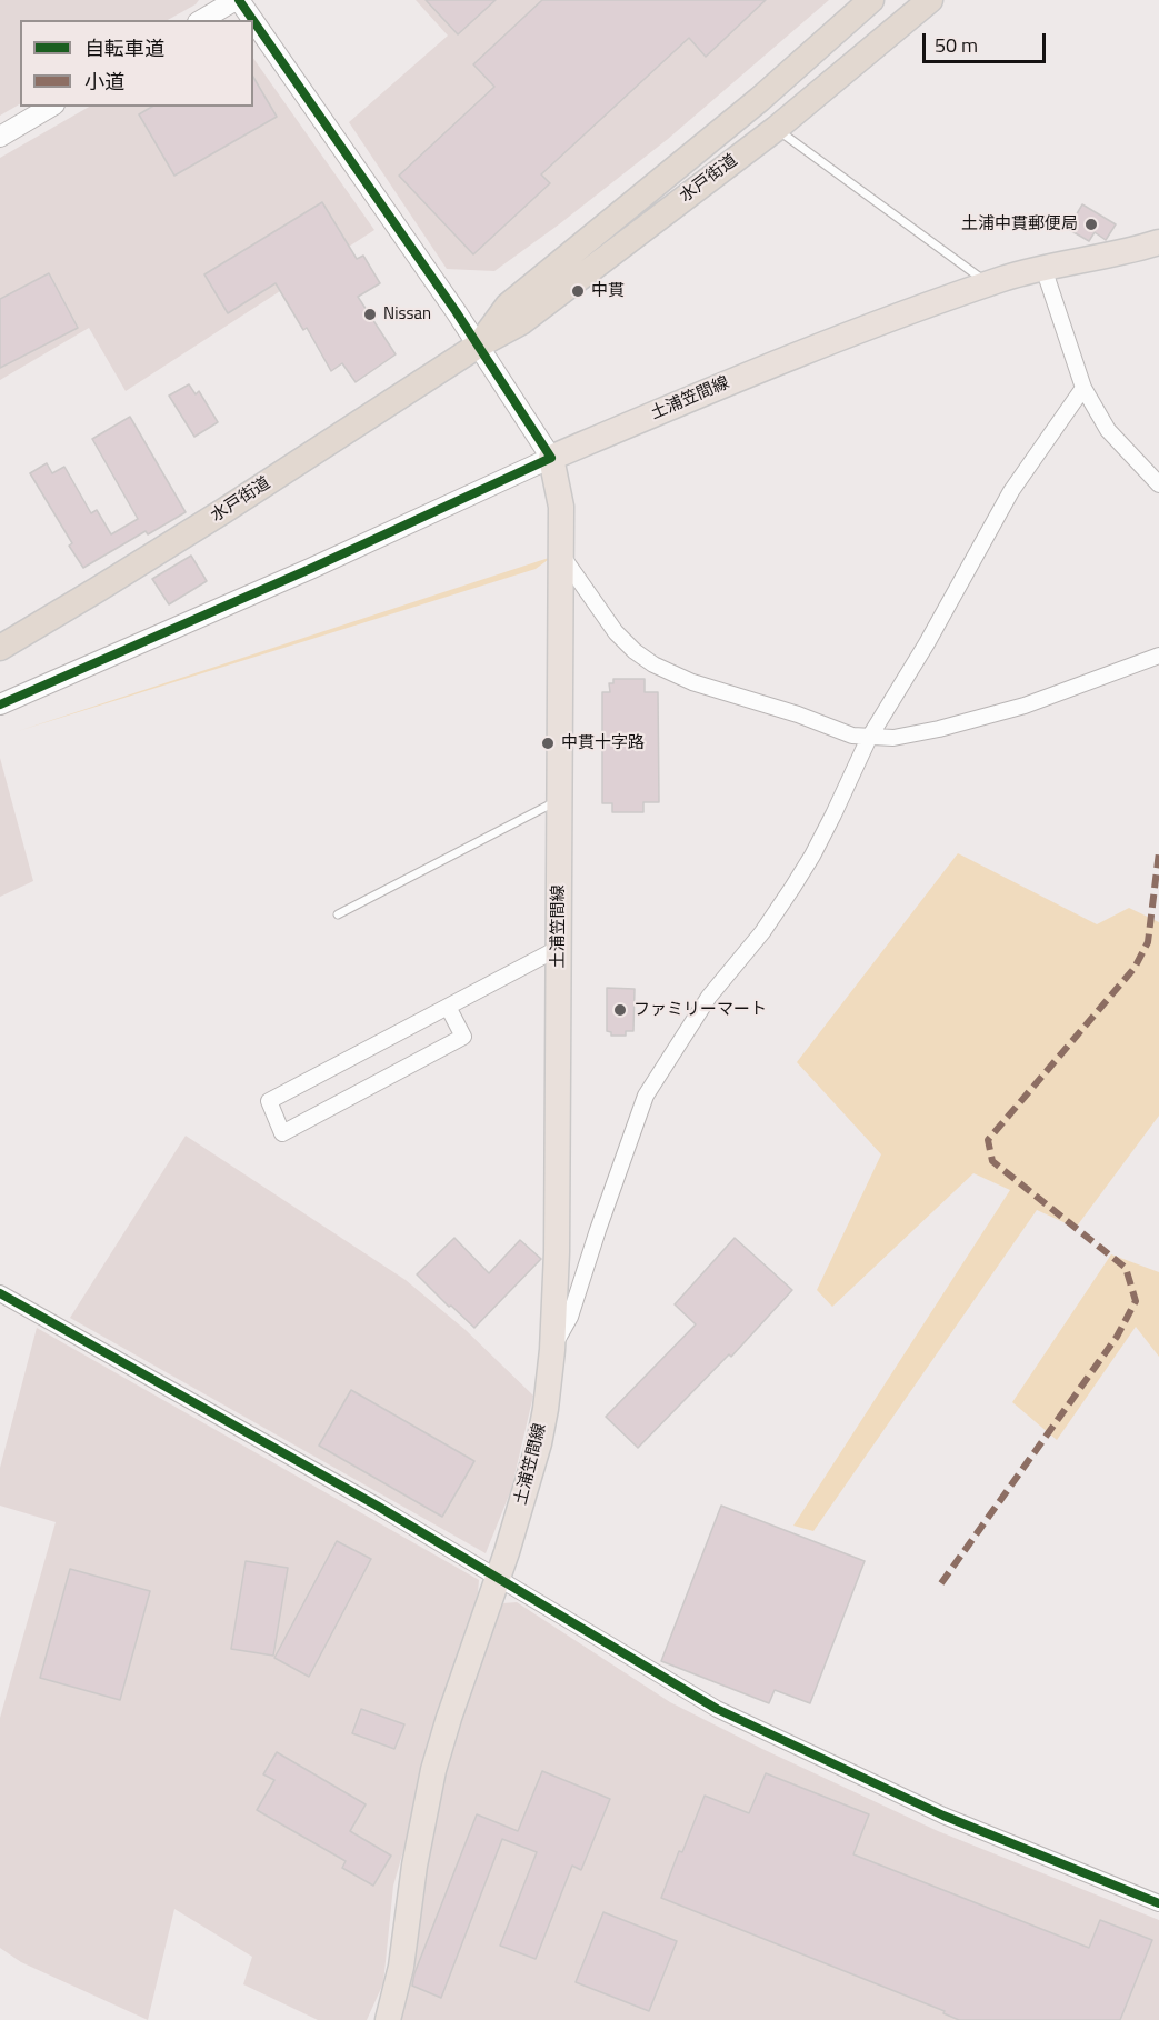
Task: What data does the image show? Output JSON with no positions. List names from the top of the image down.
{
  "streets": {
    "highway": ["水戸街道"],
    "main road": ["土浦笠間線"]
  },
  "places": [
    "土浦中貫郵便局",
    "中貫",
    "Nissan",
    "中貫十字路",
    "ファミリーマート"
  ],
  "legend": ["自転車道", "小道"],
  "scale_bar": "50 m"
}
